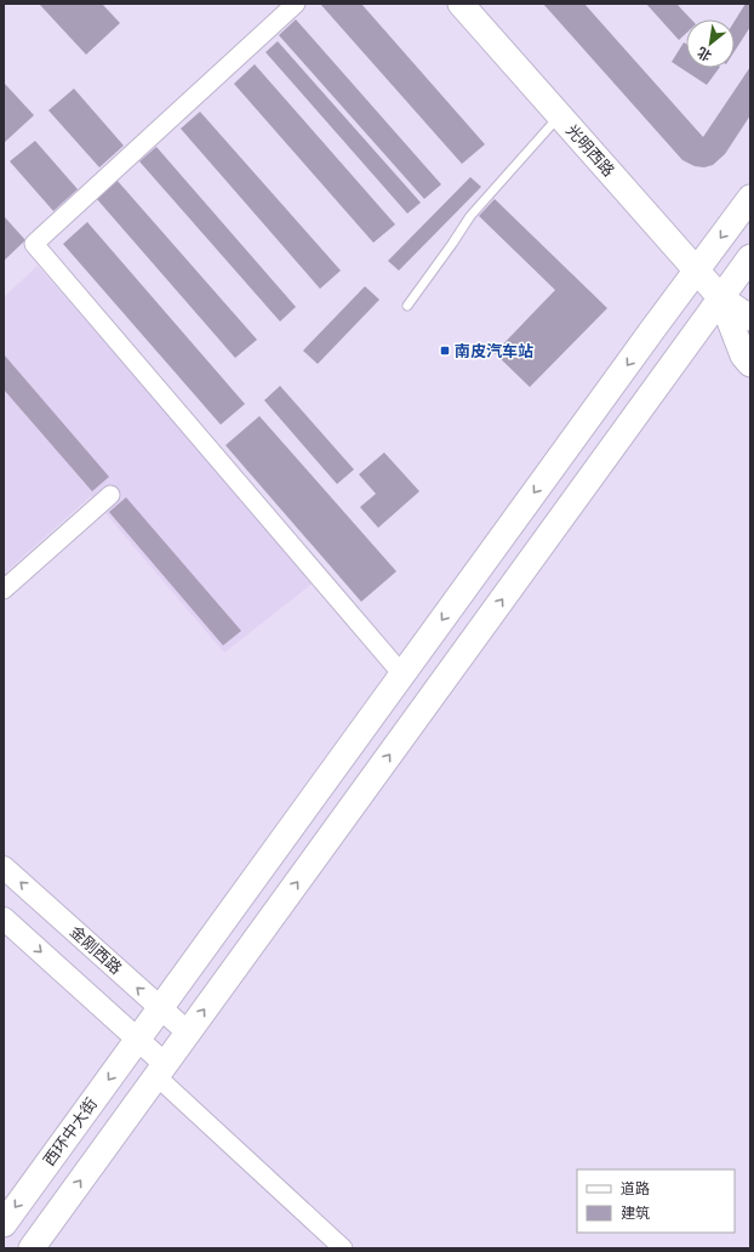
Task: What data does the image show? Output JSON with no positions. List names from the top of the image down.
{
  "streets": {
    "main road": ["光明西路", "西环中大街"],
    "street": ["金刚西路"]
  },
  "crossings": [
    ["光明西路", "西环中大街"],
    ["金刚西路", "西环中大街"]
  ],
  "places": {
    "transit": ["南皮汽车站"]
  },
  "legend": ["道路", "建筑"],
  "north": "bottom left"
}
